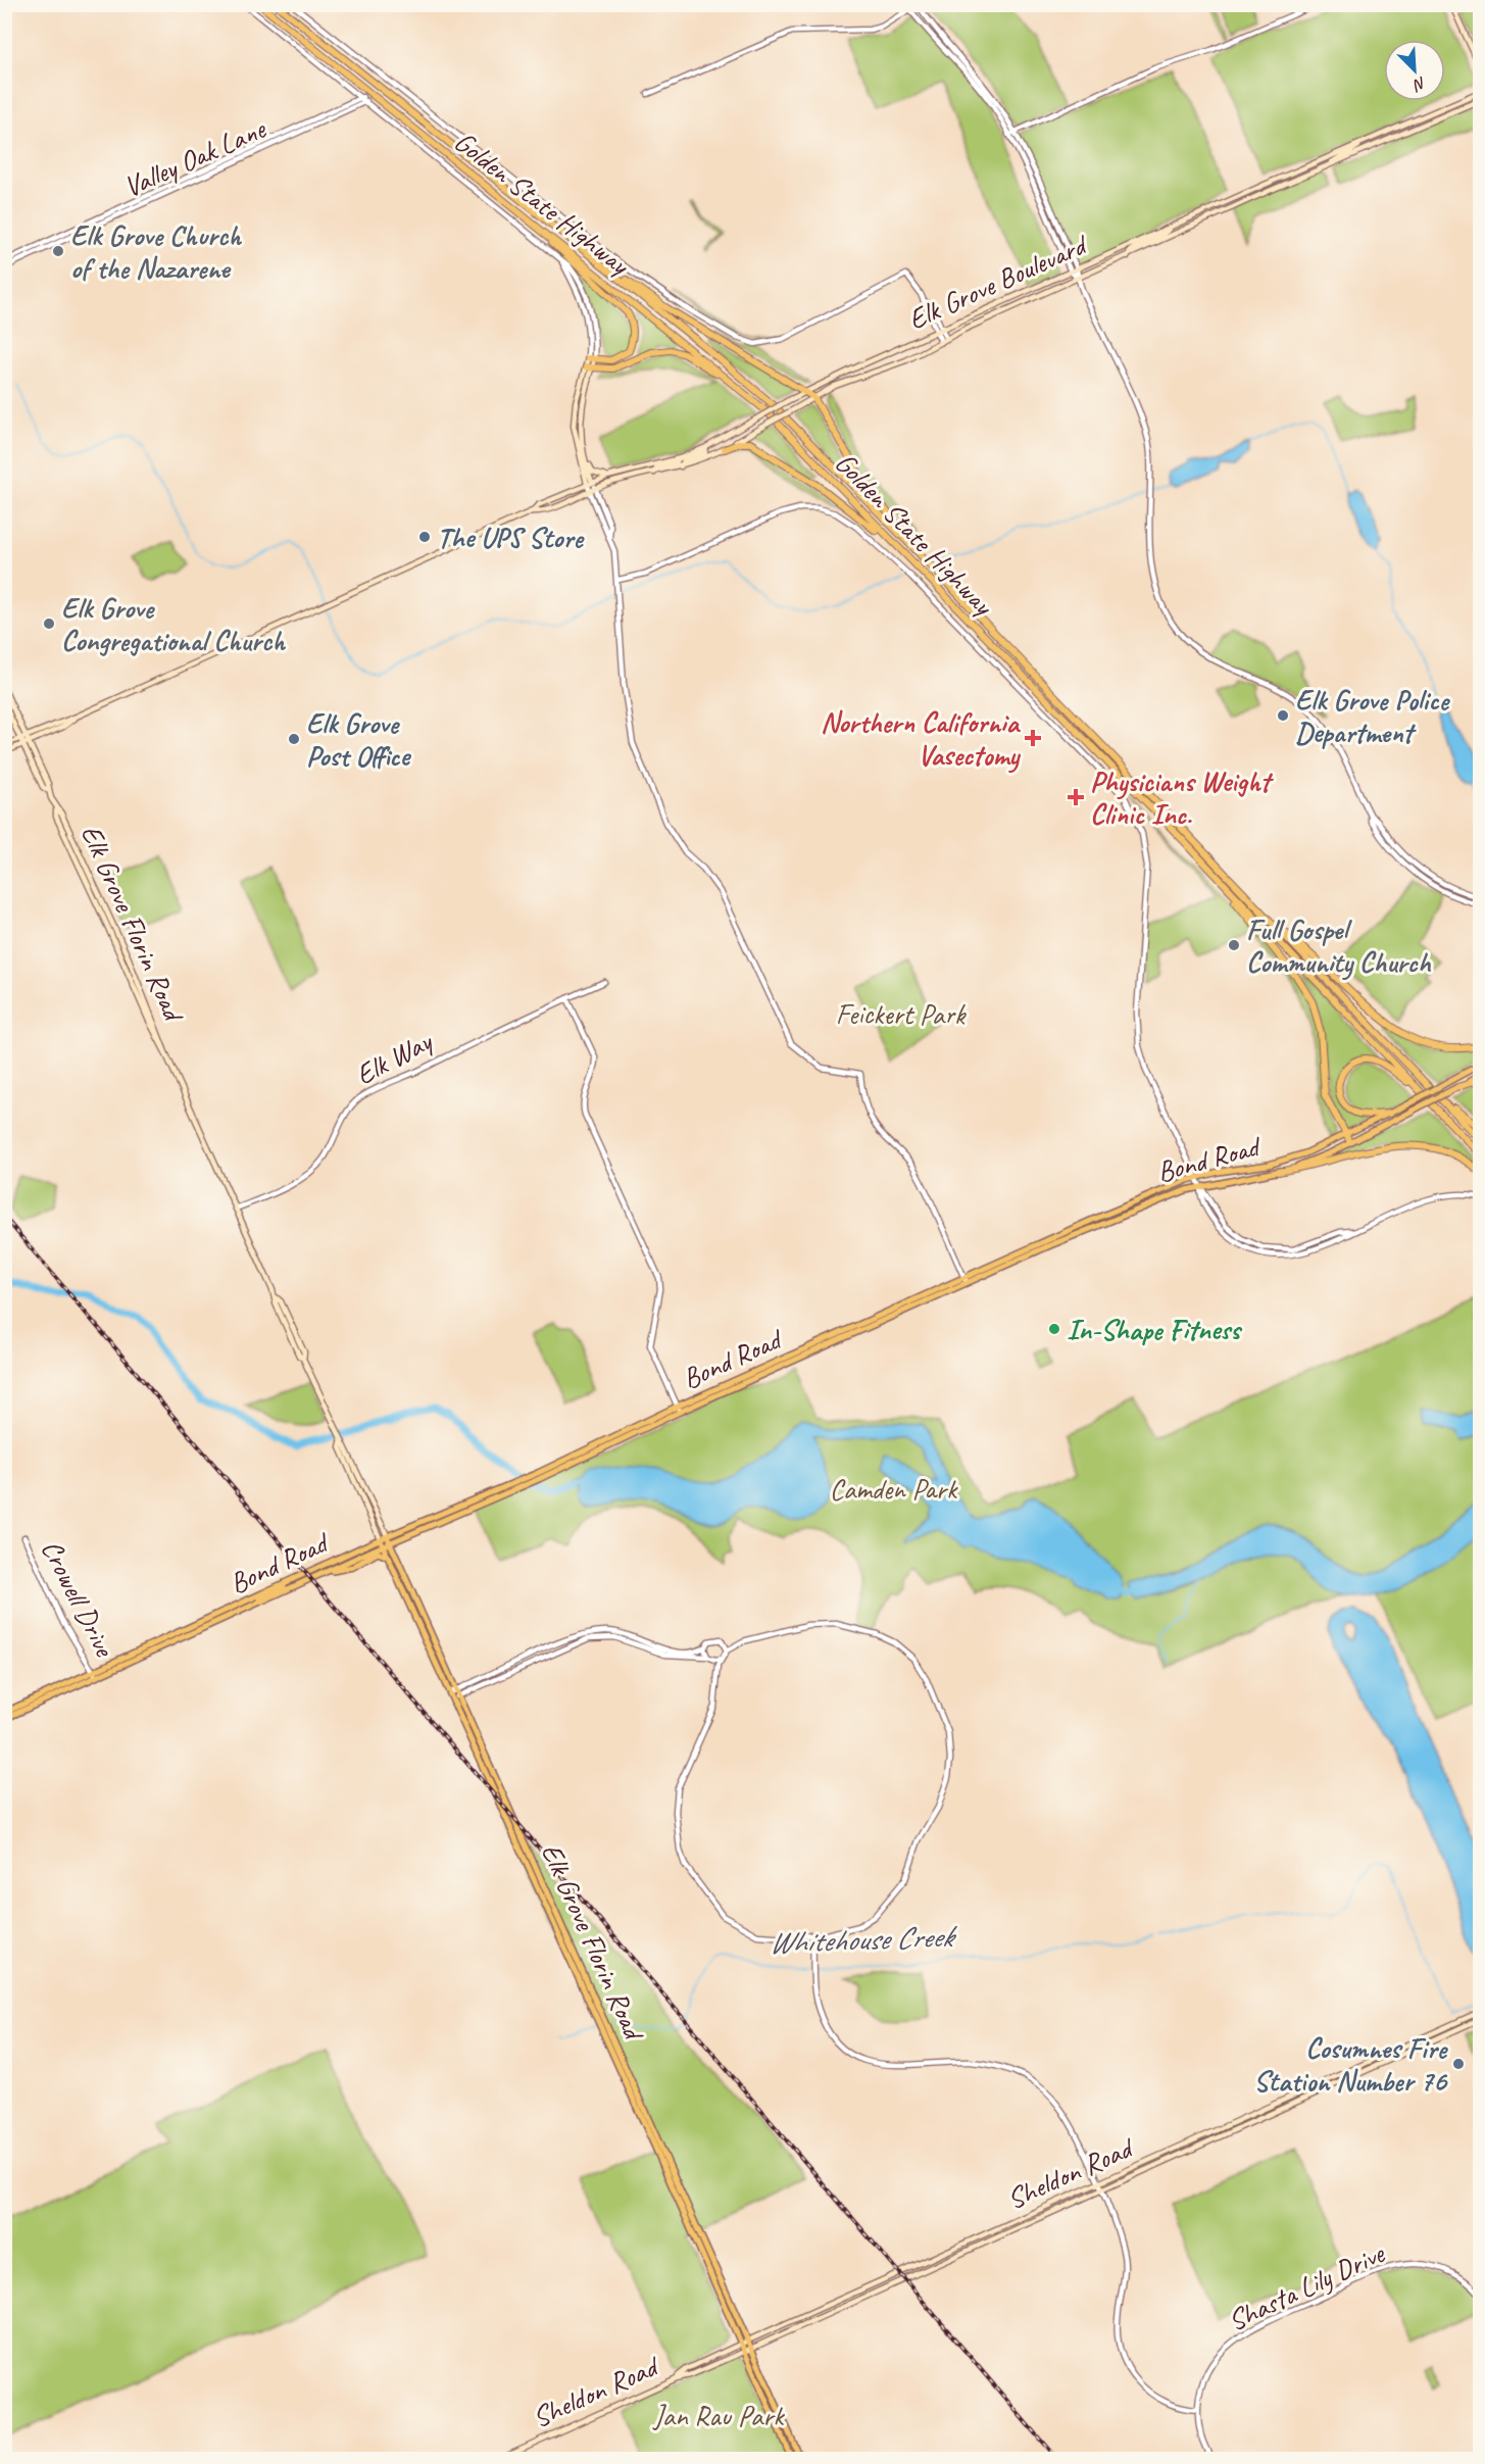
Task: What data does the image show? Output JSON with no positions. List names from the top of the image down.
{
  "streets": {
    "highway": ["Golden State Highway"],
    "main road": [
      "Elk Grove Boulevard",
      "Elk Grove Florin Road",
      "Bond Road",
      "Sheldon Road"
    ],
    "street": [
      "Valley Oak Lane",
      "Elk Way",
      "Crowell Drive",
      "Shasta Lily Drive"
    ]
  },
  "crossings": [
    ["Elk Grove Boulevard", "Elk Grove Florin Road"],
    ["Elk Grove Florin Road", "Elk Way"],
    ["Elk Grove Florin Road", "Bond Road"],
    ["Elk Grove Florin Road", "Sheldon Road"],
    ["Bond Road", "Crowell Drive"]
  ],
  "water": ["Whitehouse Creek"],
  "parks": ["Feickert Park", "Camden Park", "Jan Rau Park"],
  "places": {
    "other": [
      "Elk Grove Church of the Nazarene",
      "The UPS Store",
      "Elk Grove Congregational Church",
      "Elk Grove Police Department",
      "Elk Grove Post Office",
      "Full Gospel Community Church",
      "In-Shape Fitness",
      "Cosumnes Fire Station Number 76"
    ],
    "health": ["Northern California Vasectomy", "Physicians Weight Clinic Inc."]
  },
  "north": "bottom right"
}
